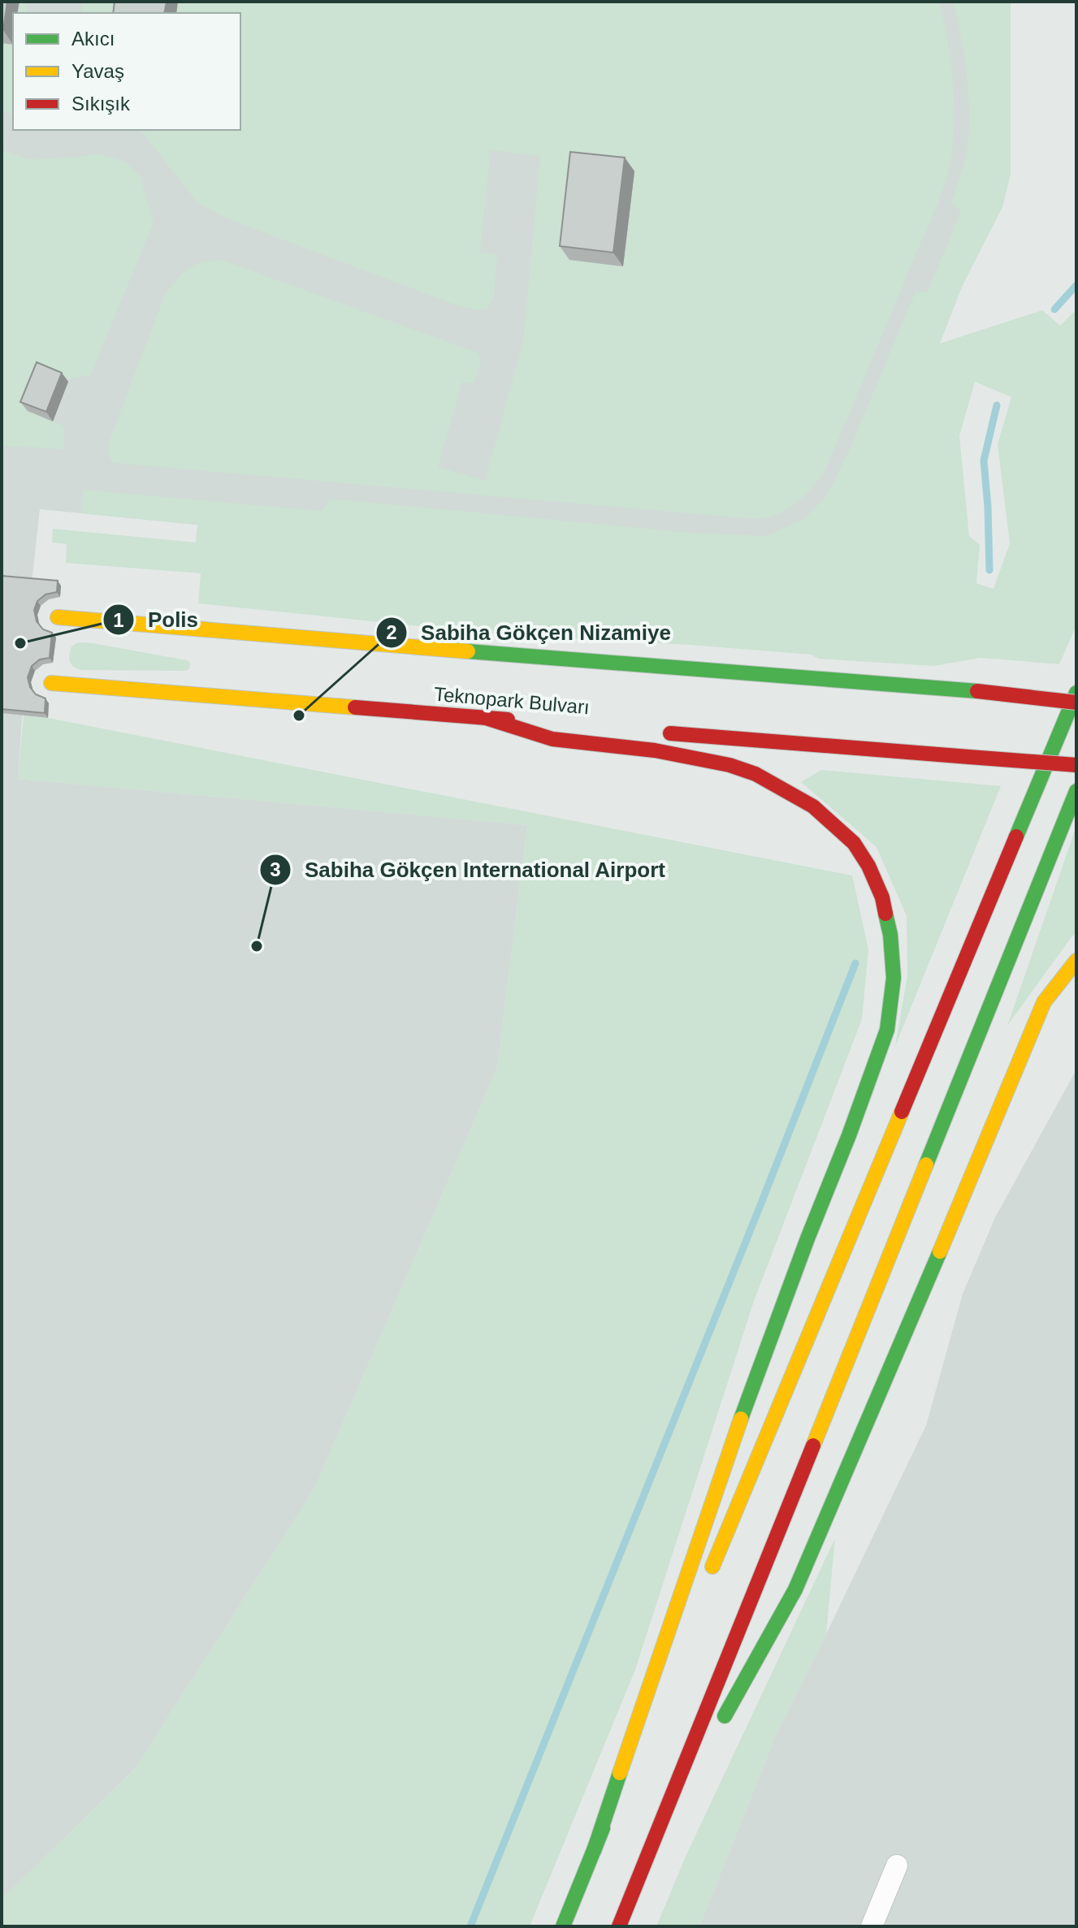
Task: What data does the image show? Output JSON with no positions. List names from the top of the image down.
{
  "streets": {
    "highway": ["Teknopark Bulvarı"]
  },
  "places": ["Polis", "Sabiha Gökçen Nizamiye", "Sabiha Gökçen International Airport"],
  "legend": ["Akıcı", "Yavaş", "Sıkışık"]
}
